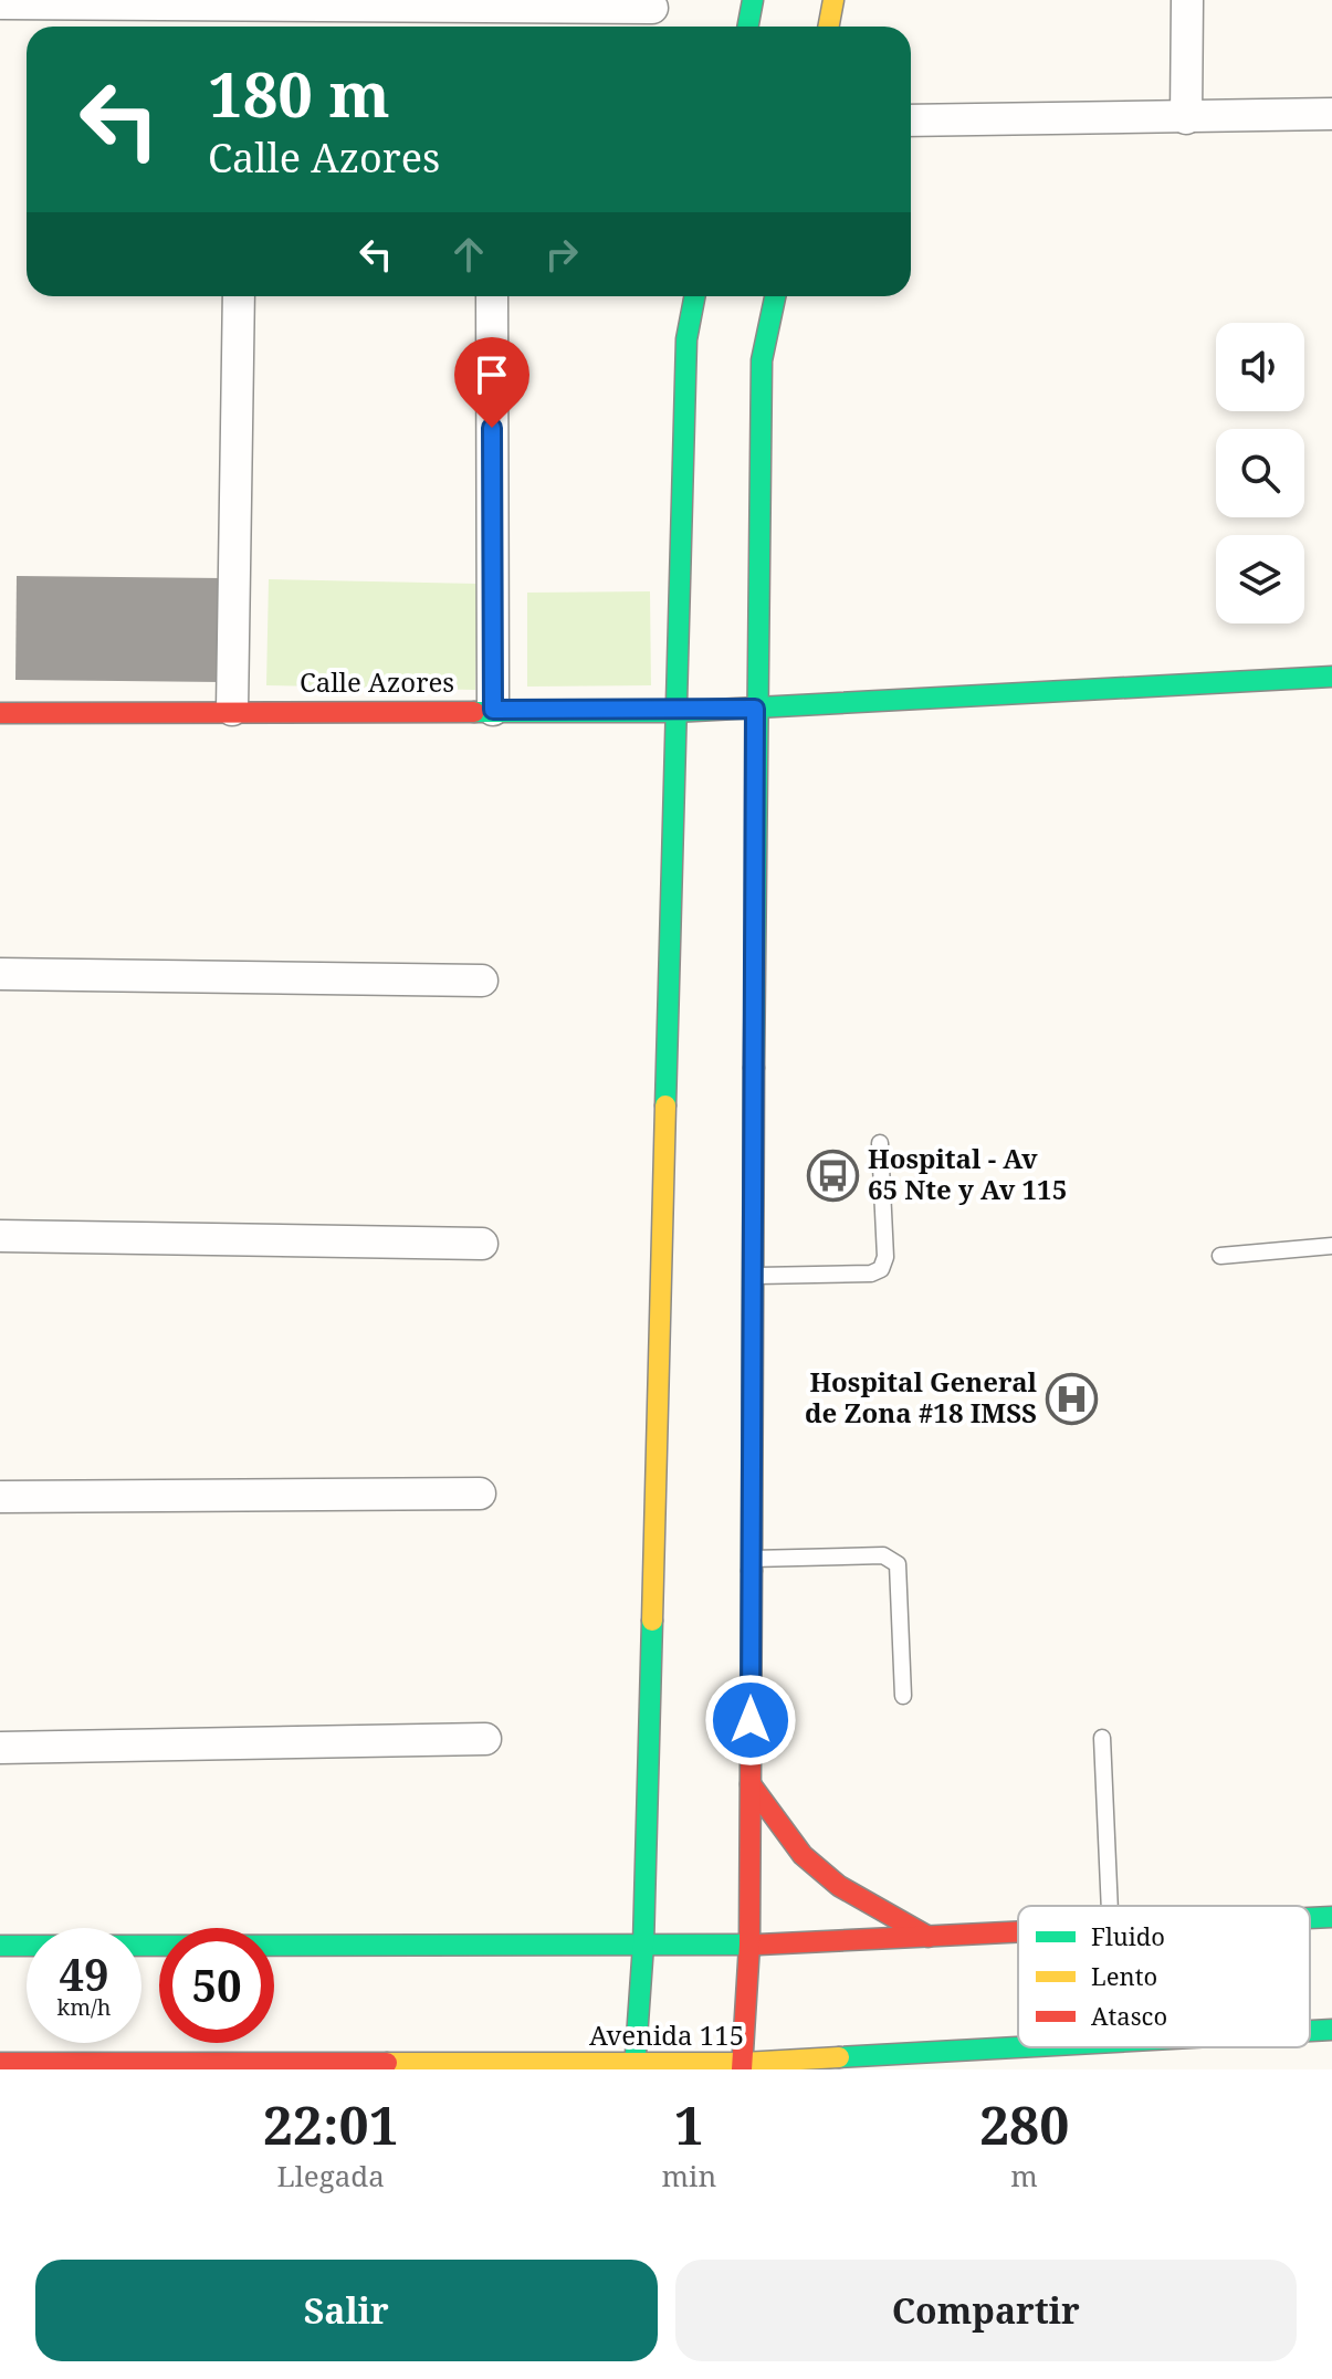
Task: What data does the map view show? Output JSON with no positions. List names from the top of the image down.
{
  "streets": {
    "main road": ["Calle Azores", "Avenida 115"]
  },
  "places": {
    "bus stop": ["Hospital - Av 65 Nte y Av 115"],
    "hospital": ["Hospital General de Zona #18 IMSS"]
  },
  "legend": ["Fluido", "Lento", "Atasco"],
  "page": {
    "turn": ["180 m", "Calle Azores"],
    "speed": "49 km/h",
    "limit": "50",
    "eta": [
      "22:01",
      "Llegada",
      "1",
      "min",
      "280",
      "m"
    ],
    "buttons": ["Salir", "Compartir"]
  }
}
